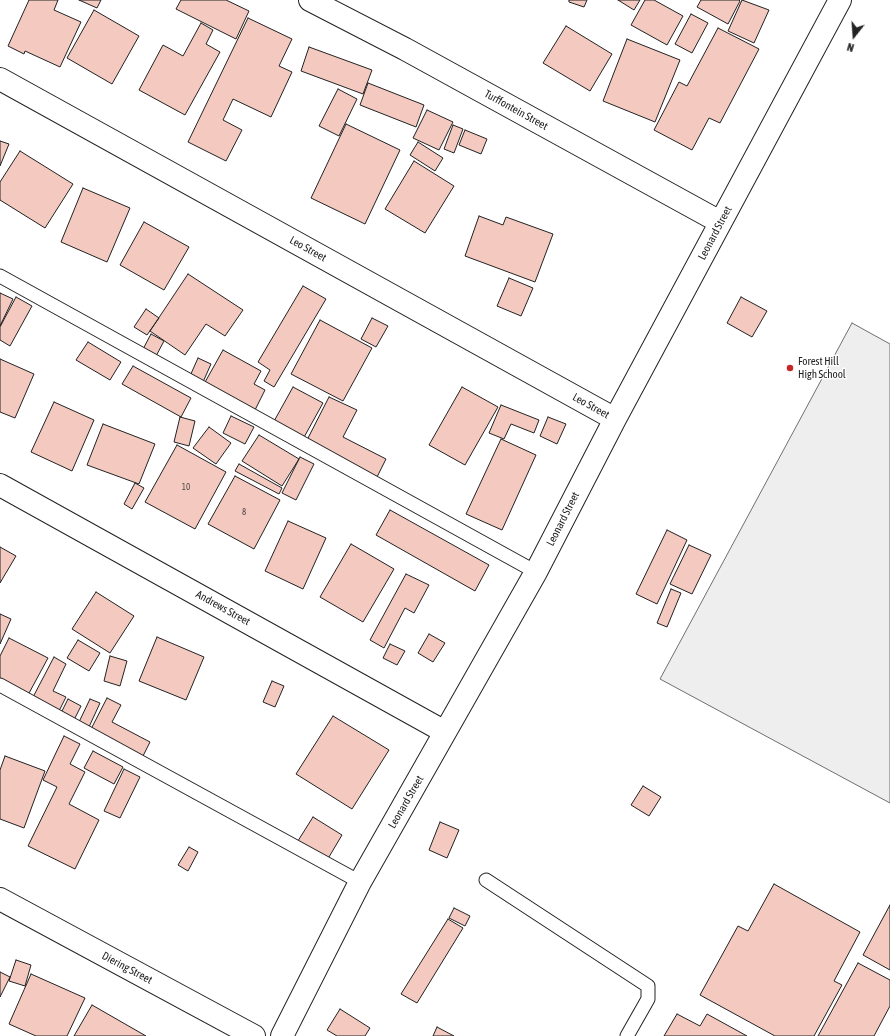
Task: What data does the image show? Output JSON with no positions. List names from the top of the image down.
{
  "streets": {
    "street": [
      "Turffontein Street",
      "Leonard Street",
      "Leo Street",
      "Andrews Street",
      "Diering Street"
    ]
  },
  "crossings": [
    ["Turffontein Street", "Leonard Street"],
    ["Leonard Street", "Leo Street"],
    ["Leonard Street", "Andrews Street"]
  ],
  "places": ["Forest Hill High School"],
  "house_numbers": ["10", "8"],
  "north": "bottom"
}
